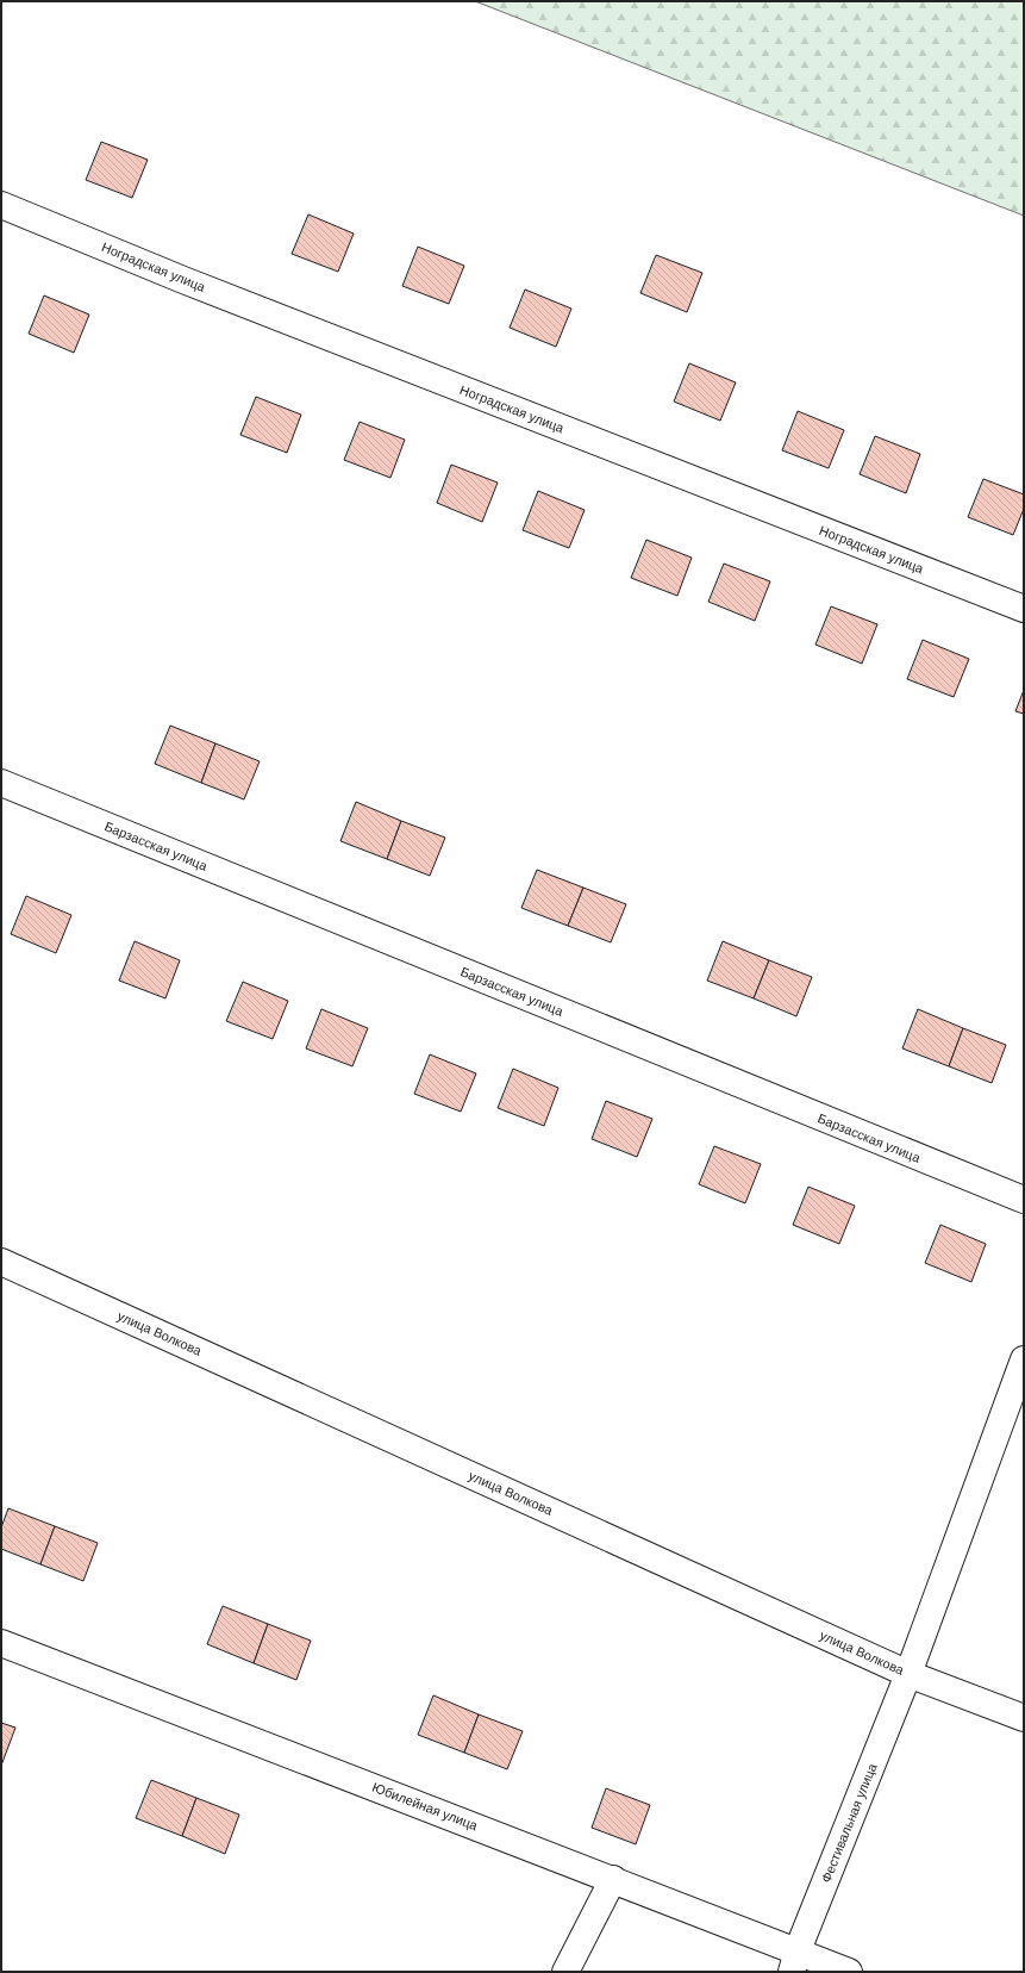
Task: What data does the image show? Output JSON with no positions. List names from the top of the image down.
{
  "streets": {
    "street": [
      "Ноградская улица",
      "Барзасская улица",
      "улица Волкова",
      "Юбилейная улица",
      "Фестивальная улица"
    ]
  },
  "crossings": [
    ["улица Волкова", "Фестивальная улица"],
    ["Юбилейная улица", "Фестивальная улица"]
  ]
}
